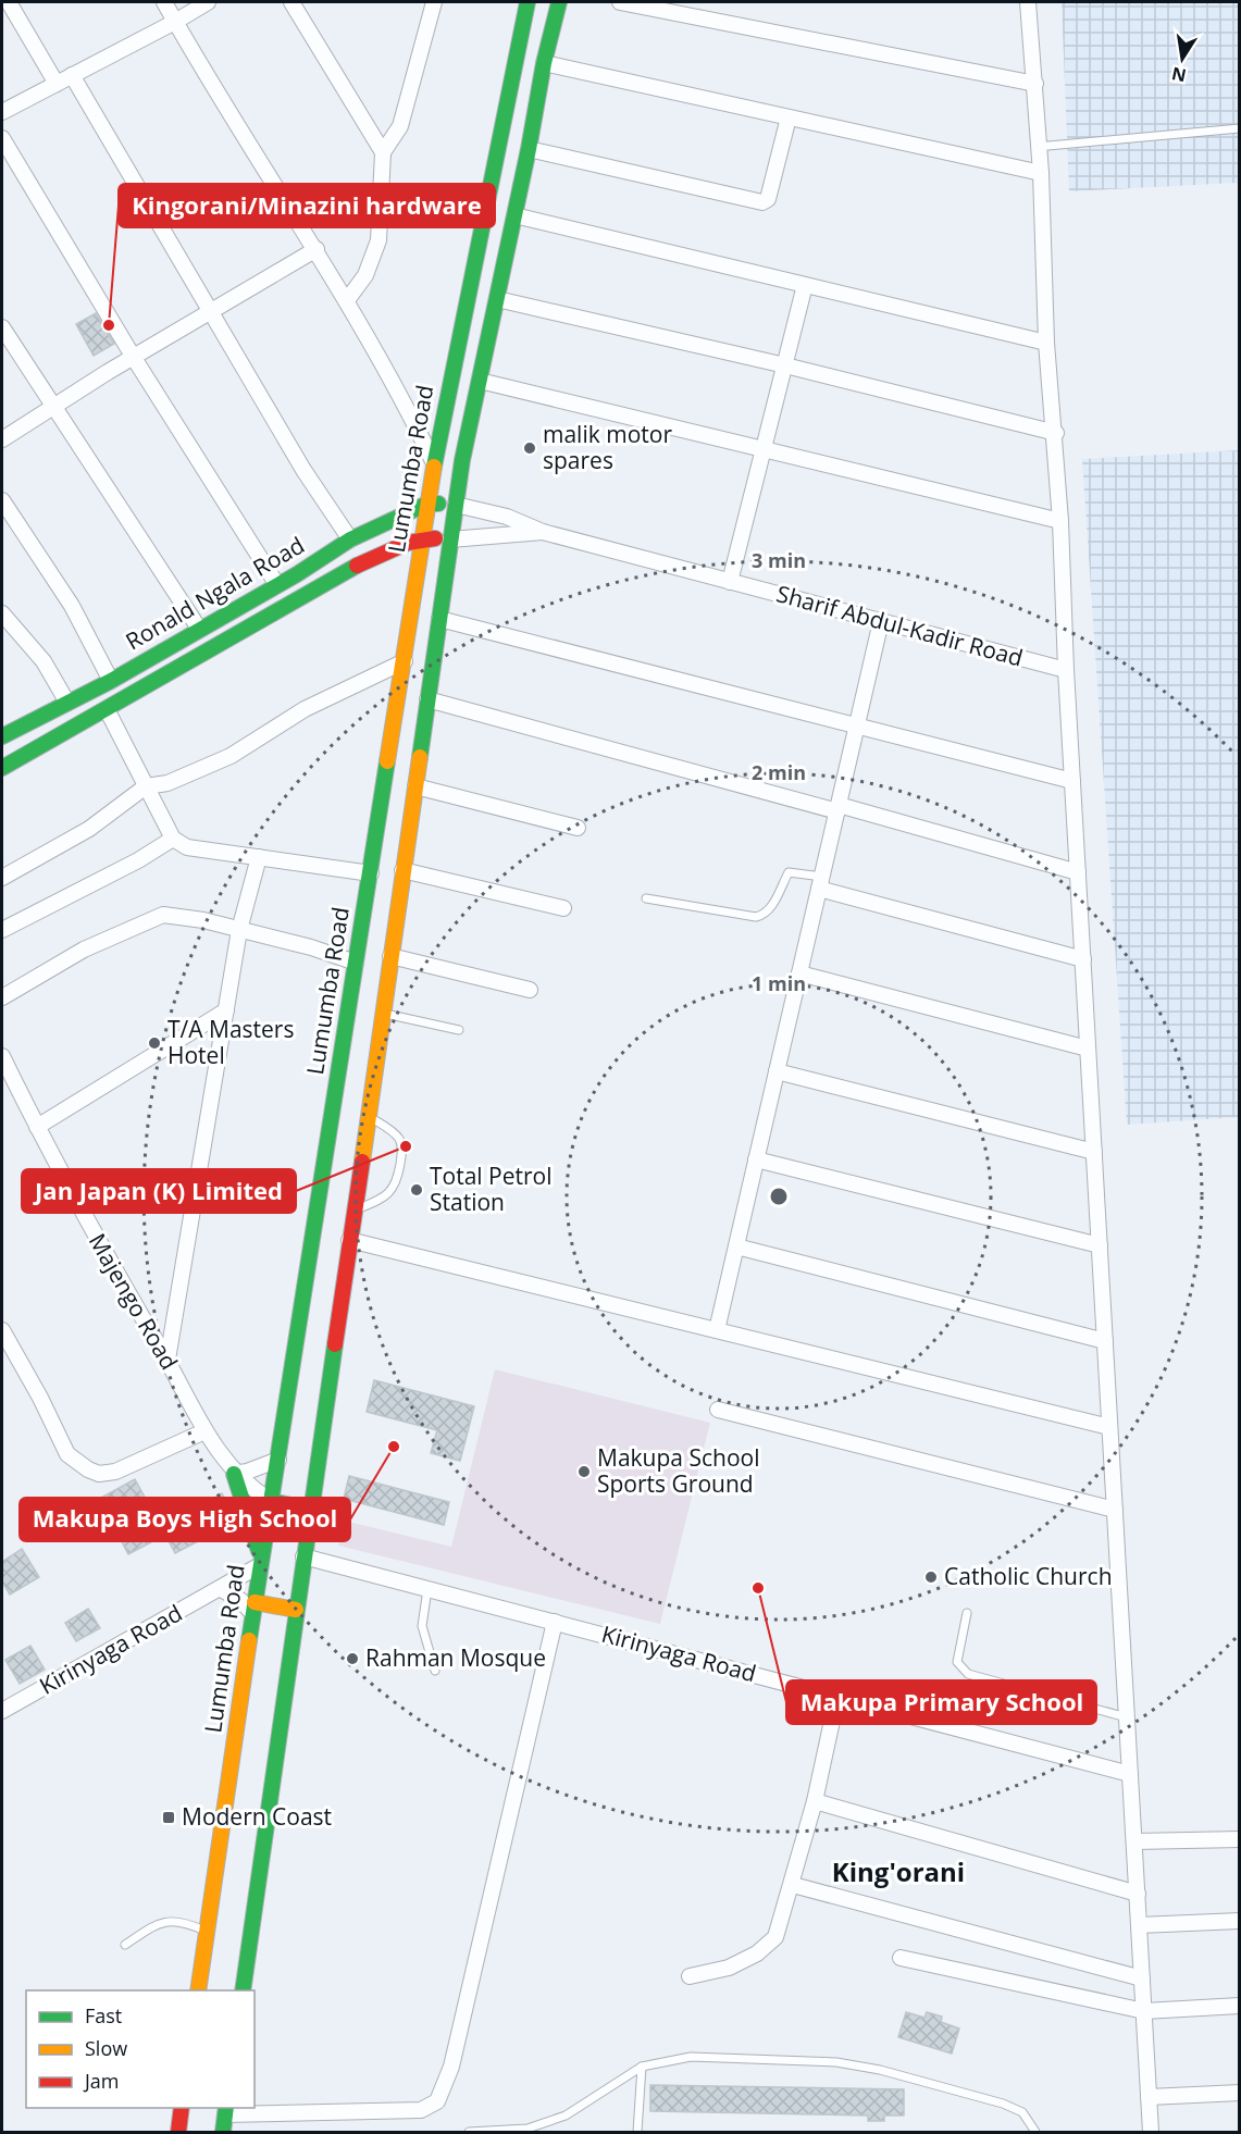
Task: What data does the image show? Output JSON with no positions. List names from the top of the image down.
{
  "streets": {
    "main road": ["Lumumba Road", "Ronald Ngala Road"],
    "street": ["Sharif Abdul-Kadir Road", "Majengo Road", "Kirinyaga Road"]
  },
  "crossings": [
    ["Lumumba Road", "Ronald Ngala Road"],
    ["Lumumba Road", "Majengo Road"],
    ["Lumumba Road", "Kirinyaga Road"],
    ["Ronald Ngala Road", "Sharif Abdul-Kadir Road"]
  ],
  "districts": ["King'orani"],
  "places": {
    "other": [
      "Kingorani/Minazini hardware",
      "malik motor spares",
      "T/A Masters Hotel",
      "Jan Japan (K) Limited",
      "Total Petrol Station",
      "Makupa Boys High School",
      "Makupa School Sports Ground",
      "Catholic Church",
      "Makupa Primary School",
      "Rahman Mosque"
    ],
    "transit": ["Modern Coast"]
  },
  "legend": ["Fast", "Slow", "Jam"],
  "north": "bottom",
  "rings": ["3 min", "2 min", "1 min"]
}
